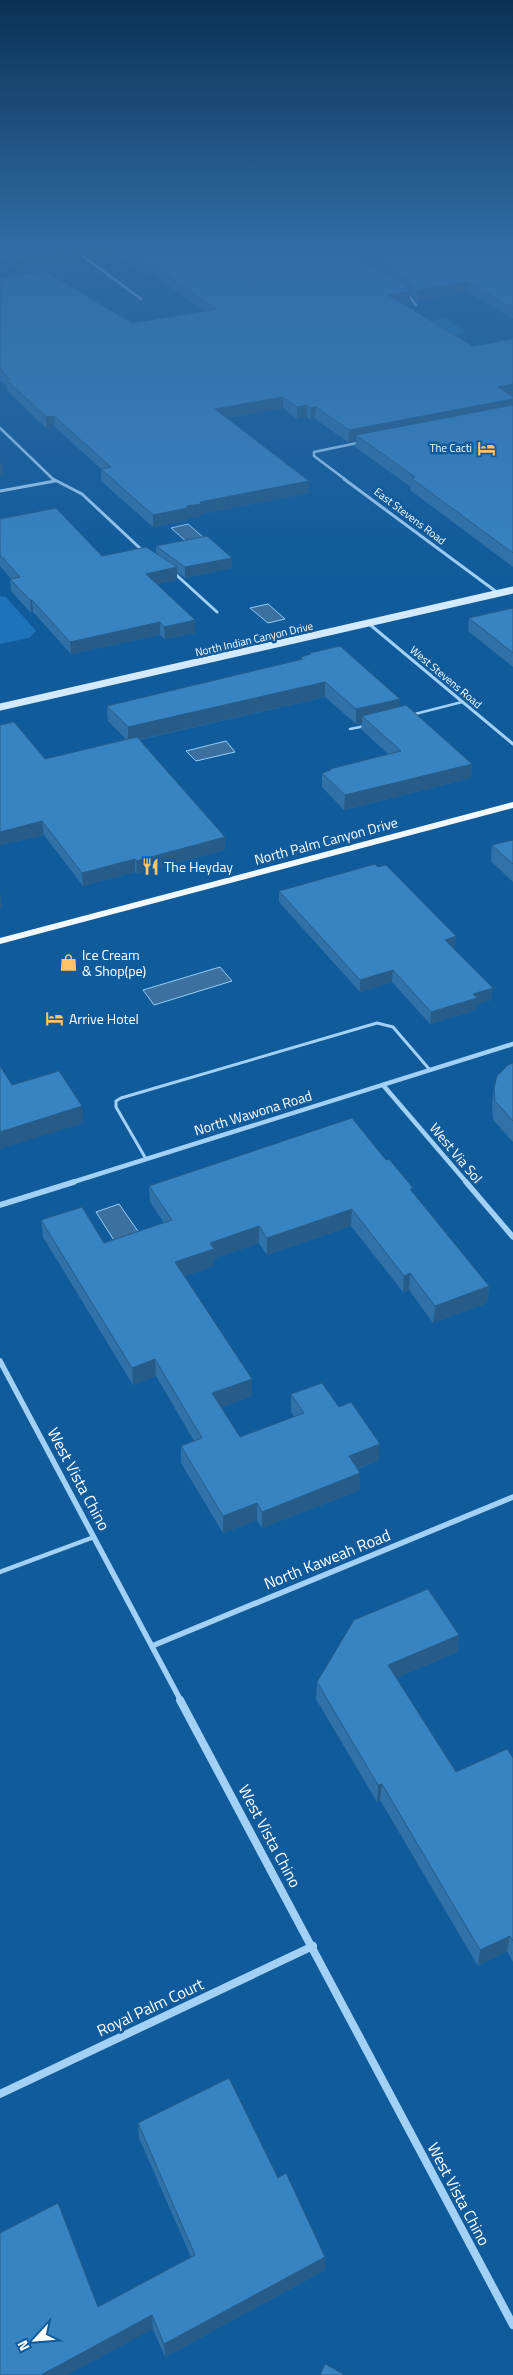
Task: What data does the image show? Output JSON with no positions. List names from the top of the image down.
{
  "streets": {
    "main road": ["North Indian Canyon Drive", "North Palm Canyon Drive"],
    "street": [
      "East Stevens Road",
      "West Stevens Road",
      "North Wawona Road",
      "West Via Sol",
      "West Vista Chino",
      "North Kaweah Road",
      "Royal Palm Court"
    ]
  },
  "crossings": [
    ["East Stevens Road", "North Indian Canyon Drive"],
    ["North Indian Canyon Drive", "West Stevens Road"],
    ["North Wawona Road", "West Via Sol"],
    ["West Vista Chino", "North Kaweah Road"],
    ["West Vista Chino", "Royal Palm Court"]
  ],
  "places": {
    "hotel": ["The Cacti", "Arrive Hotel"],
    "restaurant": ["The Heyday"],
    "shop": ["Ice Cream & Shop(pe)"]
  },
  "north": "bottom left"
}
